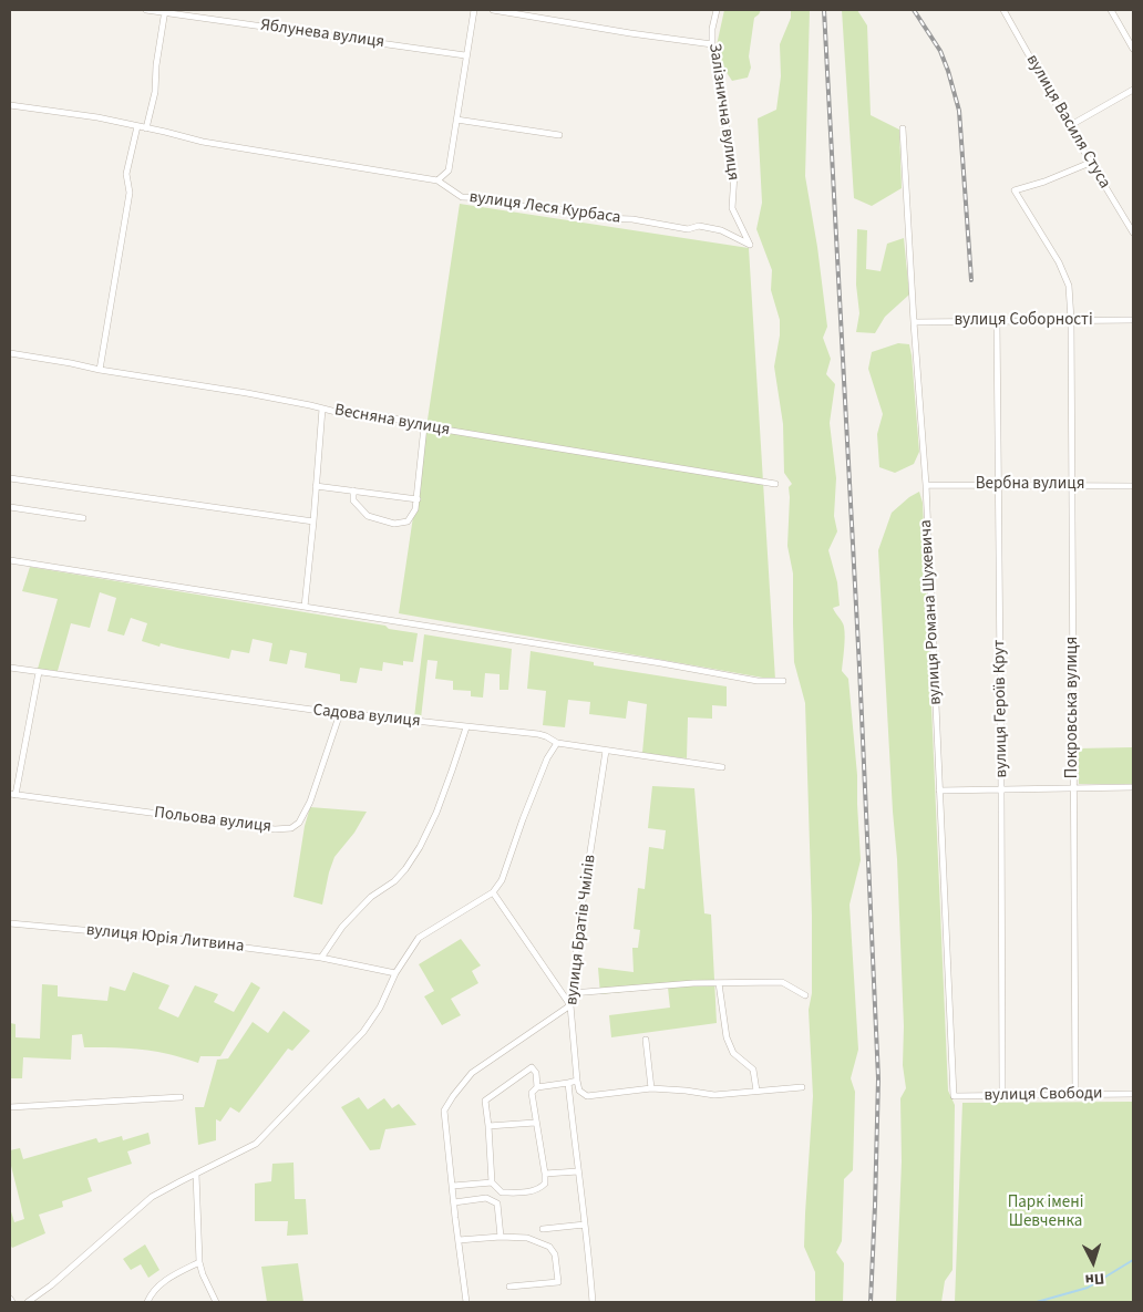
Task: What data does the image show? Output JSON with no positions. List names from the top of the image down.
{
  "streets": {
    "street": [
      "Яблунева вулиця",
      "Залізнична вулиця",
      "вулиця Василя Стуса",
      "вулиця Леся Курбаса",
      "вулиця Соборності",
      "Весняна вулиця",
      "Вербна вулиця",
      "вулиця Романа Шухевича",
      "Покровська вулиця",
      "вулиця Героїв Крут",
      "Садова вулиця",
      "Польова вулиця",
      "вулиця Братів Чмілів",
      "вулиця Юрія Литвина",
      "вулиця Свободи"
    ]
  },
  "crossings": [
    ["Залізнична вулиця", "вулиця Леся Курбаса"],
    ["вулиця Василя Стуса", "Покровська вулиця"],
    ["вулиця Соборності", "вулиця Романа Шухевича"],
    ["вулиця Соборності", "Покровська вулиця"],
    ["вулиця Соборності", "вулиця Героїв Крут"],
    ["Вербна вулиця", "вулиця Романа Шухевича"],
    ["Вербна вулиця", "Покровська вулиця"],
    ["Вербна вулиця", "вулиця Героїв Крут"],
    ["вулиця Романа Шухевича", "вулиця Свободи"],
    ["Покровська вулиця", "вулиця Свободи"],
    ["вулиця Героїв Крут", "вулиця Свободи"],
    ["Садова вулиця", "Польова вулиця"],
    ["Садова вулиця", "вулиця Братів Чмілів"]
  ],
  "parks": ["Парк імені Шевченка"],
  "north": "bottom"
}
